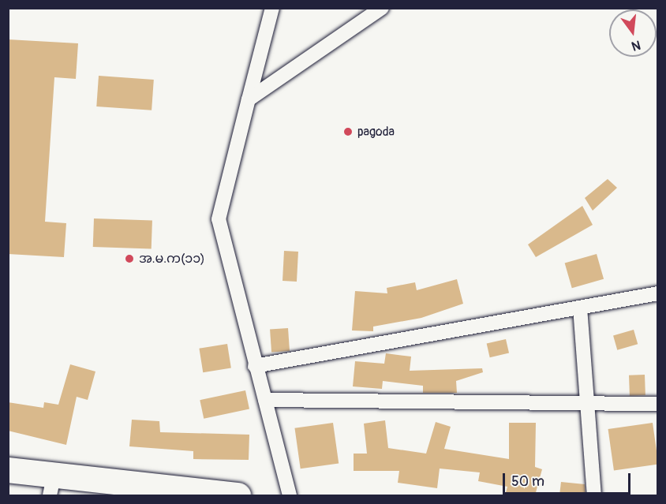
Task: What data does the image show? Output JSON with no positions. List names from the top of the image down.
{
  "places": ["pagoda", "အ.မ.က(၁၁)"],
  "scale_bar": "50 m",
  "north": "bottom"
}
